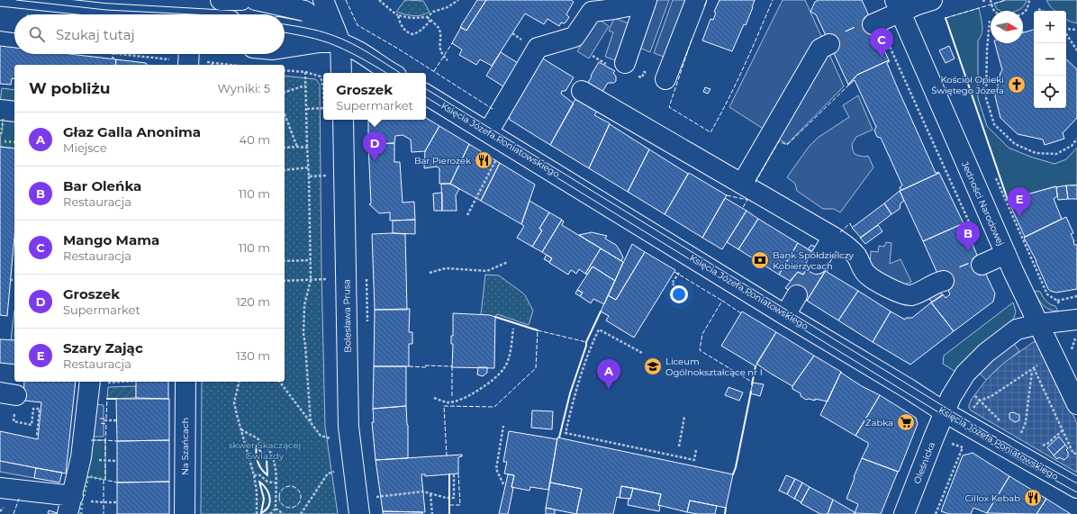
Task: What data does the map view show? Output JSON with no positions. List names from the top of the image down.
{
  "streets": {
    "street": [
      "Księcia Józefa Poniatowskiego",
      "Jedności Narodowej",
      "Bolesława Prusa",
      "Na Szańcach",
      "Oleśnicka"
    ]
  },
  "crossings": [
    ["Księcia Józefa Poniatowskiego", "Oleśnicka"],
    ["Jedności Narodowej", "Oleśnicka"]
  ],
  "parks": ["skwer Skaczącej Gwiazdy"],
  "places": {
    "church": ["Kościół Opieki Świętego Józefa"],
    "restaurant": ["Bar Pierożek", "Cillox Kebab"],
    "bank": ["Bank Spółdzielczy Kobierzycach"],
    "school or university": ["Liceum Ogólnokształcące nr I"],
    "supermarket": ["Żabka"]
  },
  "north": "right",
  "page": {
    "map_buttons": ["+", "−"],
    "search": "Szukaj tutaj",
    "pins": [
      "C",
      "D",
      "E",
      "B",
      "A"
    ],
    "heading": ["W pobliżu", "Wyniki: 5"],
    "popup": ["Groszek", "Supermarket"],
    "list": [
      {
        "mark": "A",
        "name": "Głaz Galla Anonima",
        "note": "Miejsce",
        "value": "40 m"
      },
      {
        "mark": "B",
        "name": "Bar Oleńka",
        "note": "Restauracja",
        "value": "110 m"
      },
      {
        "mark": "C",
        "name": "Mango Mama",
        "note": "Restauracja",
        "value": "110 m"
      },
      {
        "mark": "D",
        "name": "Groszek",
        "note": "Supermarket",
        "value": "120 m"
      },
      {
        "mark": "E",
        "name": "Szary Zając",
        "note": "Restauracja",
        "value": "130 m"
      }
    ]
  }
}
